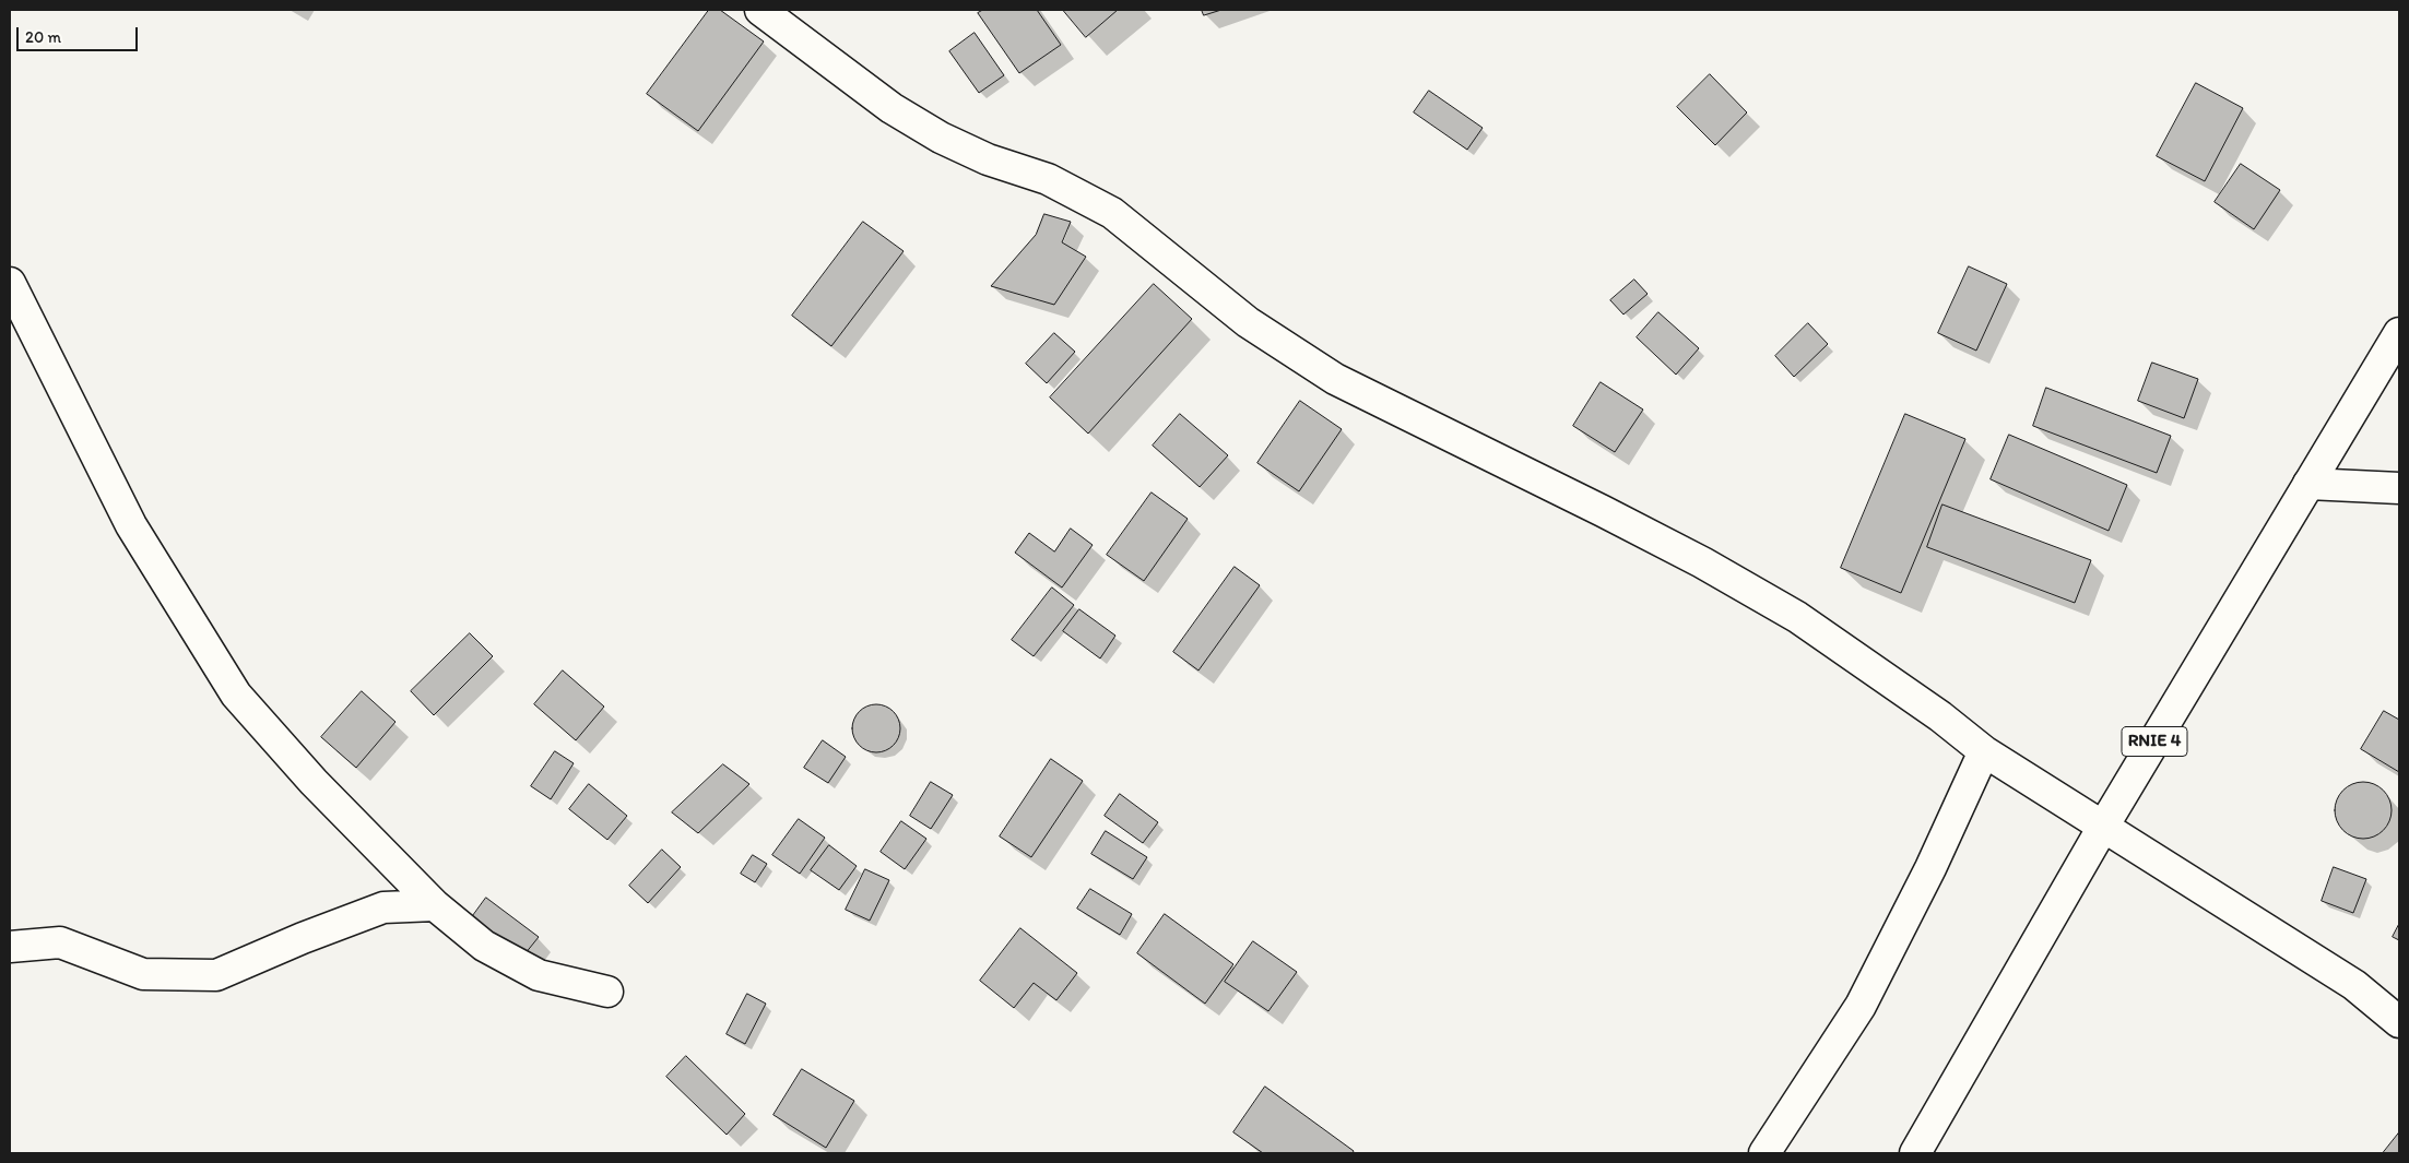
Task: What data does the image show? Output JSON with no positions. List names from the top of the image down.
{
  "streets": {
    "street": ["RNIE 4"]
  },
  "scale_bar": "20 m"
}
